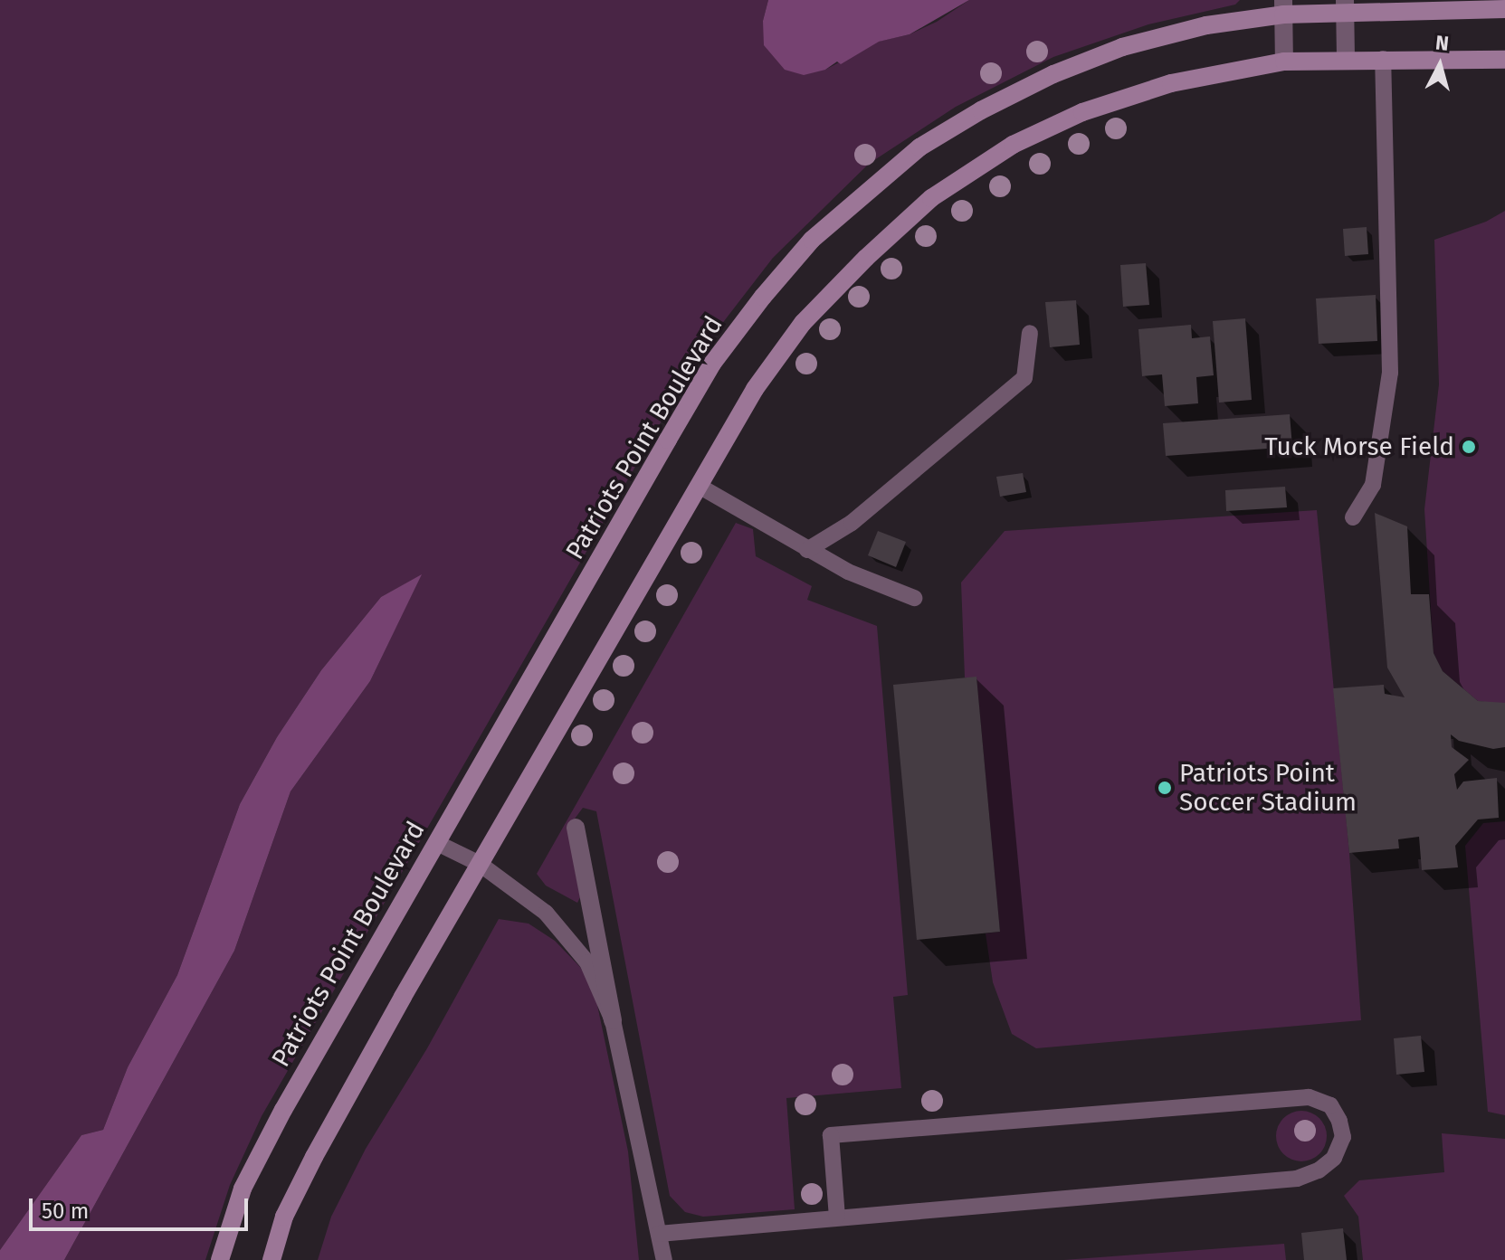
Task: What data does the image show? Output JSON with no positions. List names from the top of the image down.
{
  "streets": {
    "street": ["Patriots Point Boulevard"]
  },
  "places": ["Tuck Morse Field", "Patriots Point Soccer Stadium"],
  "scale_bar": "50 m",
  "north": "top"
}
